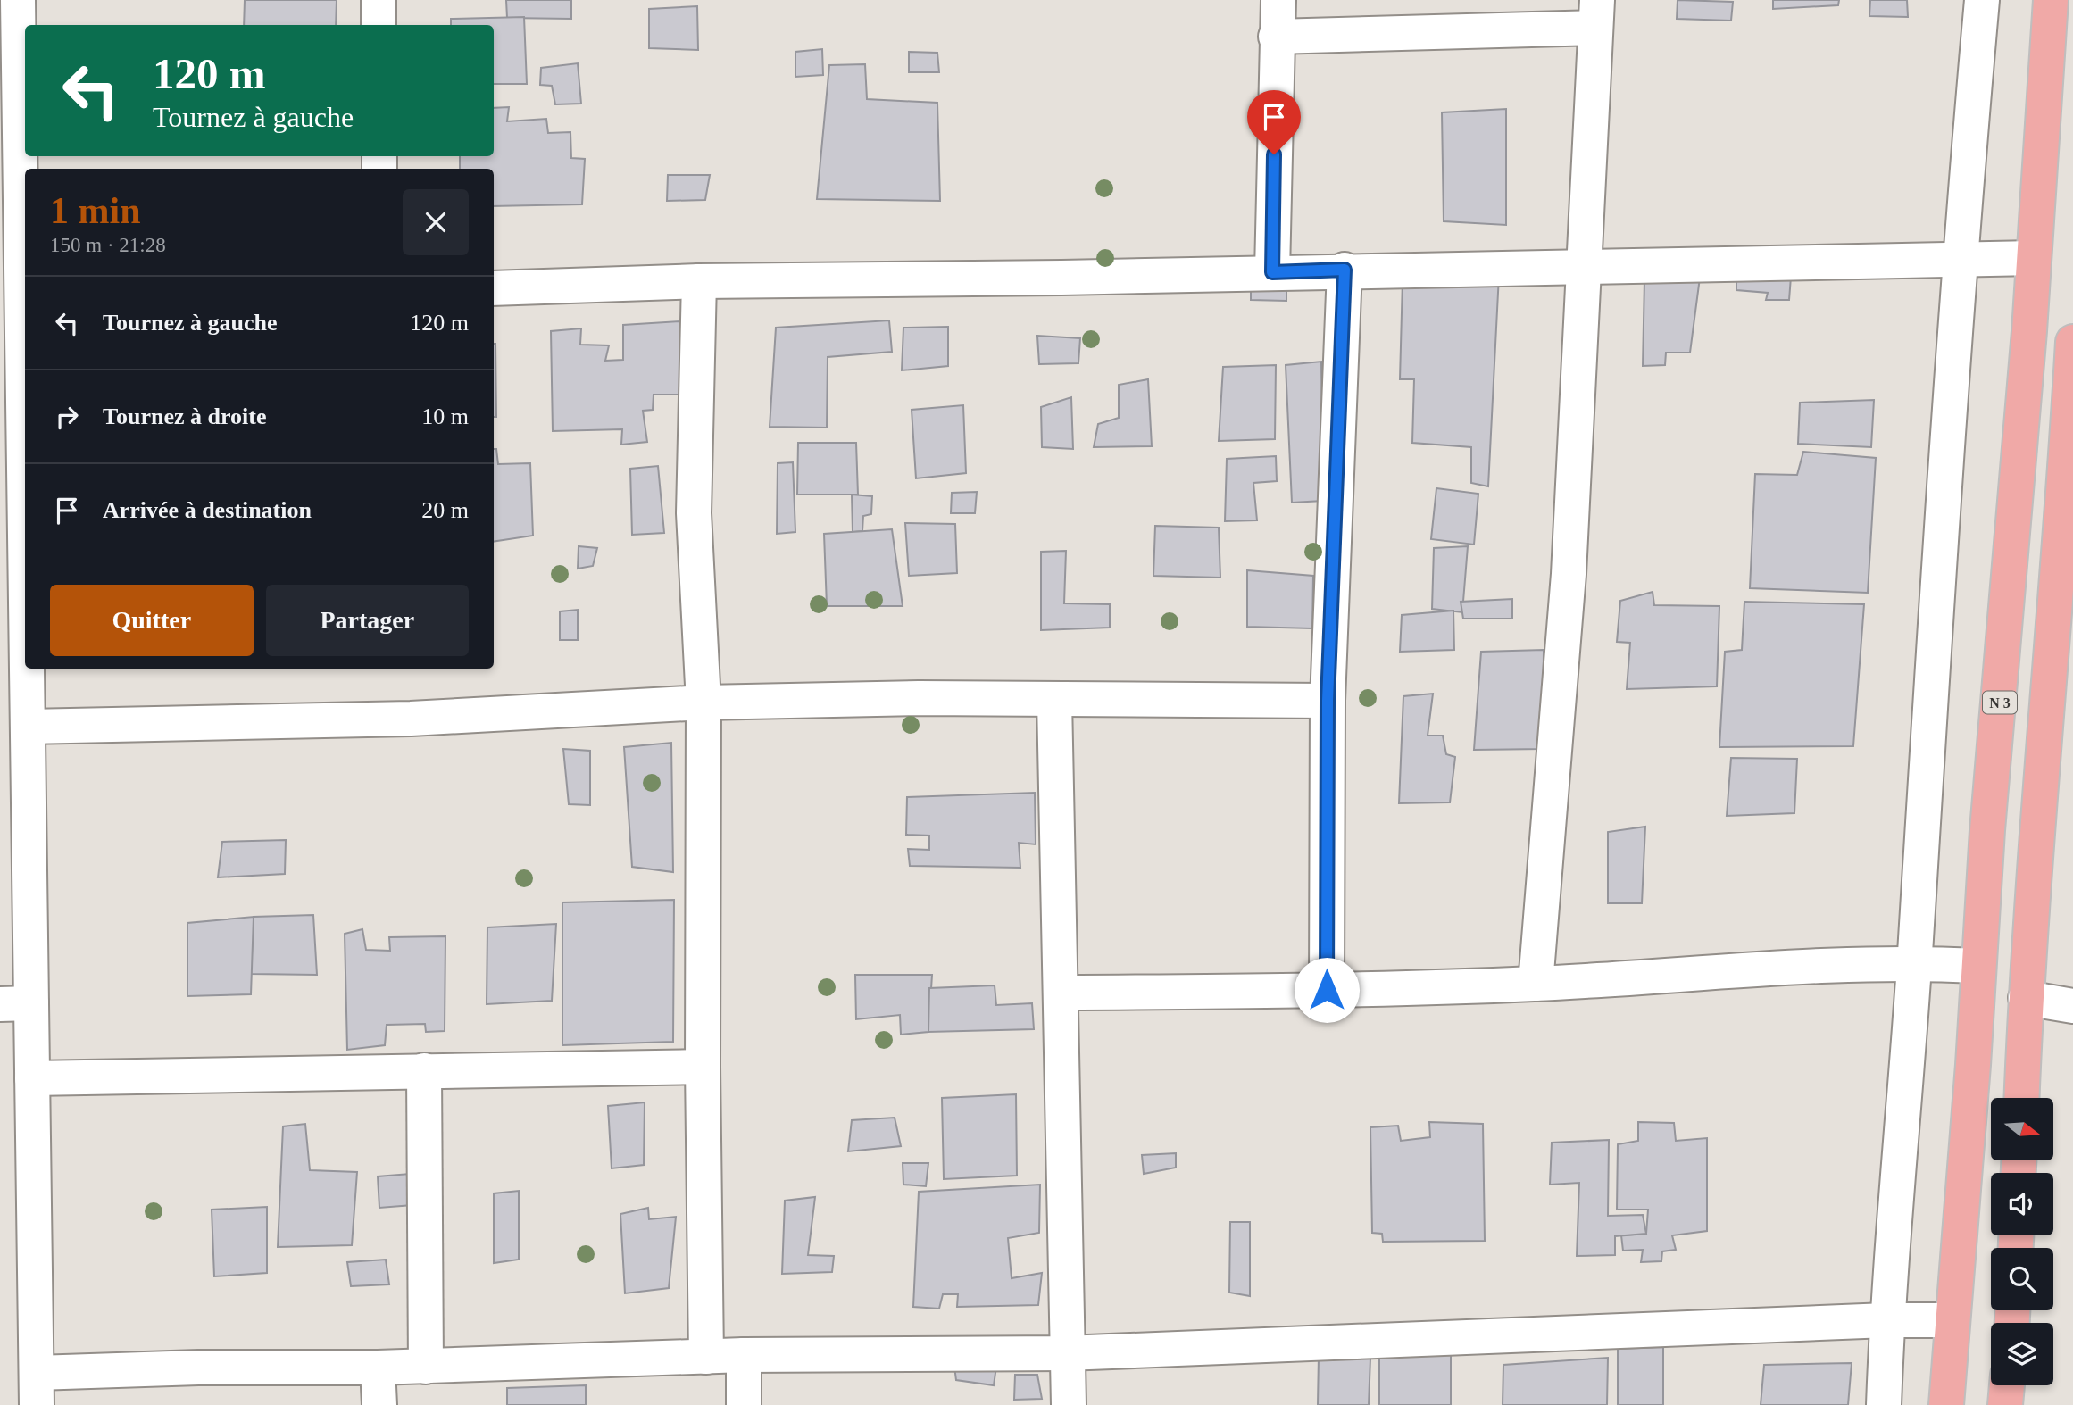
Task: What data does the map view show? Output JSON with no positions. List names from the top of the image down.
{
  "streets": {
    "main road": ["N 3"]
  },
  "north": "right",
  "page": {
    "turn": ["120 m", "Tournez à gauche"],
    "heading": ["1 min", "150 m · 21:28"],
    "list": [
      {
        "name": "Tournez à gauche",
        "value": "120 m"
      },
      {
        "name": "Tournez à droite",
        "value": "10 m"
      },
      {
        "name": "Arrivée à destination",
        "value": "20 m"
      }
    ],
    "buttons": ["Quitter", "Partager"]
  }
}
